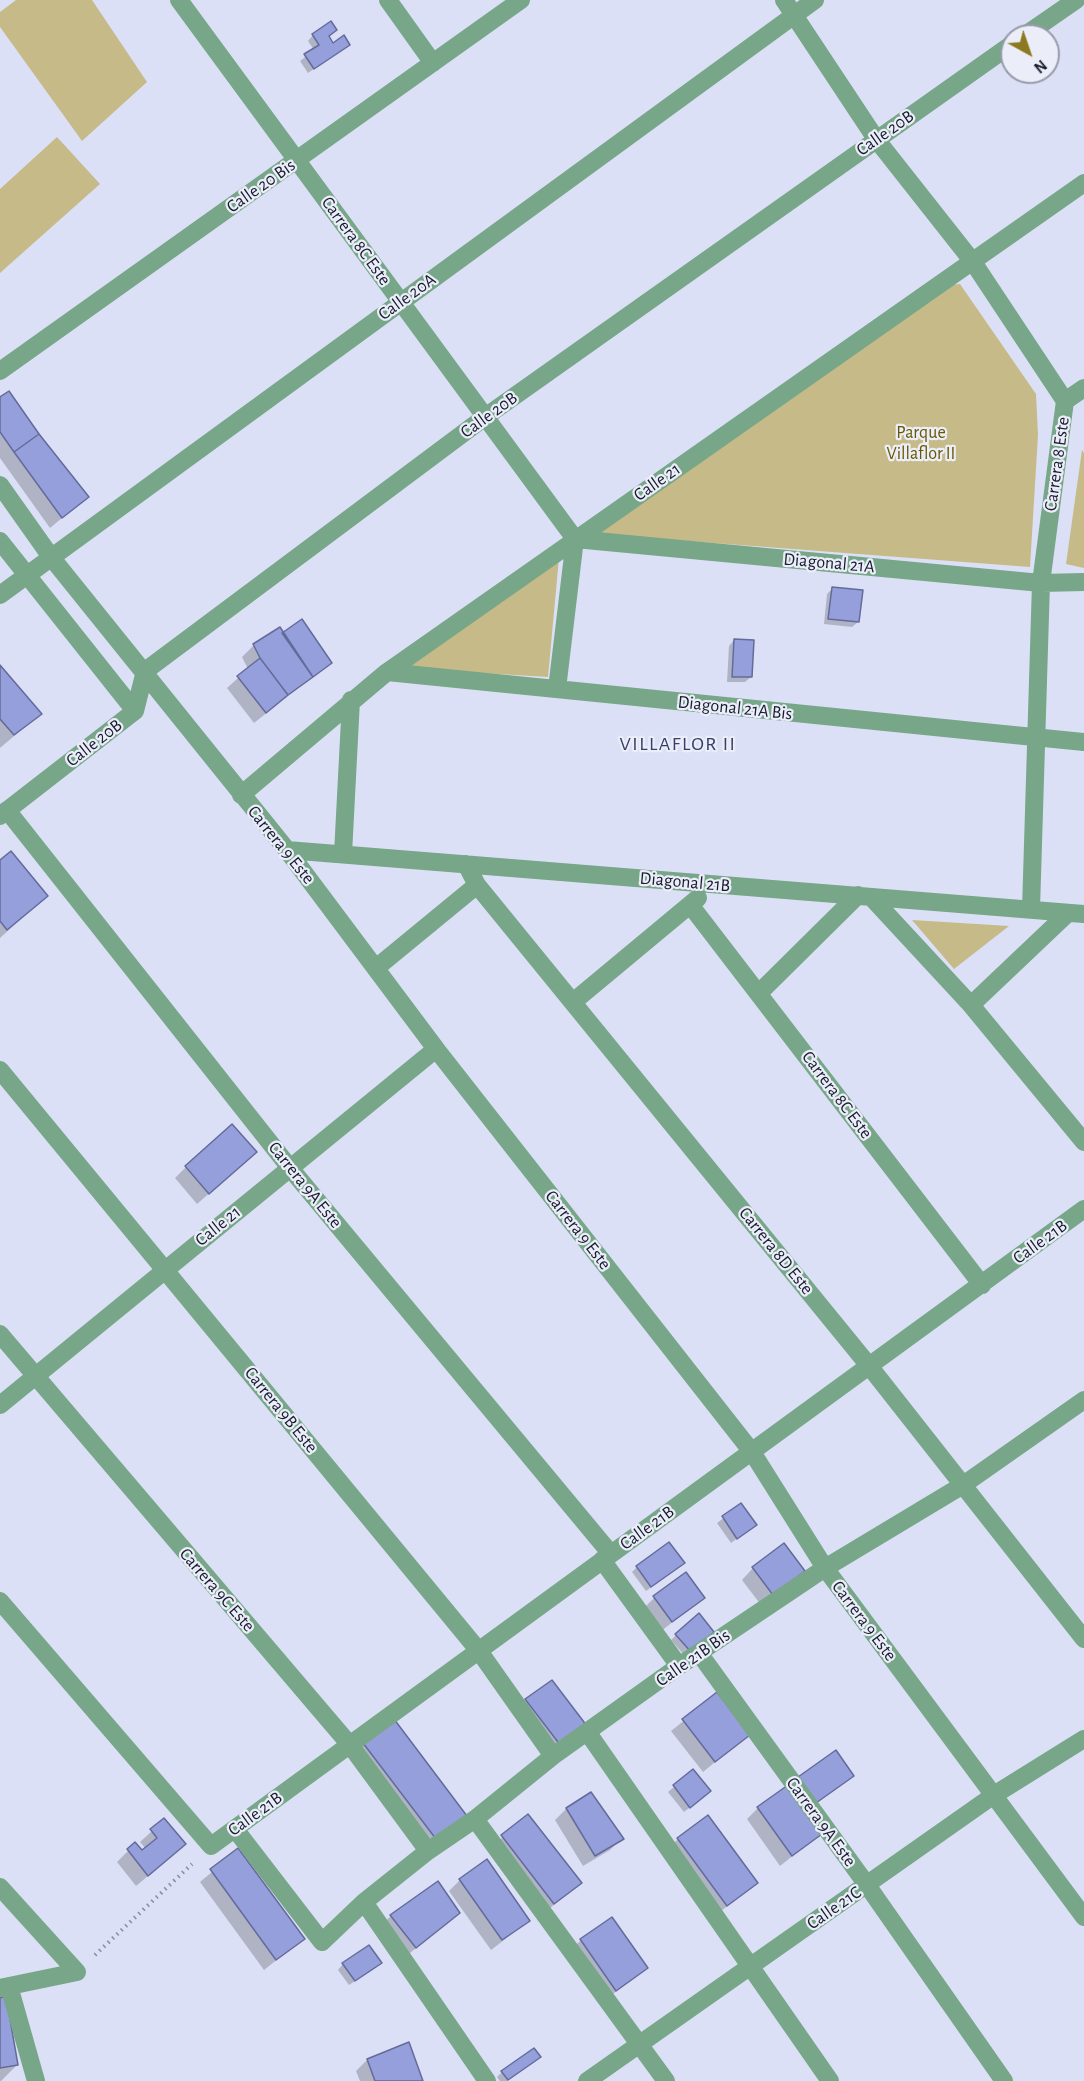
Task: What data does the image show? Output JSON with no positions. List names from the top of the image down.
{
  "streets": {
    "street": [
      "Calle 20B",
      "Calle 20 Bis",
      "Carrera 8C Este",
      "Calle 20A",
      "Carrera 8 Este",
      "Calle 21",
      "Diagonal 21A",
      "Diagonal 21A Bis",
      "Carrera 9 Este",
      "Diagonal 21B",
      "Carrera 9A Este",
      "Calle 21B",
      "Carrera 8D Este",
      "Carrera 9B Este",
      "Carrera 9C Este",
      "Calle 21B Bis",
      "Calle 21C"
    ]
  },
  "crossings": [
    ["Calle 20B", "Carrera 8C Este"],
    ["Calle 20B", "Carrera 8 Este"],
    ["Calle 20B", "Carrera 9 Este"],
    ["Calle 20B", "Carrera 9A Este"],
    ["Calle 20 Bis", "Carrera 8C Este"],
    ["Carrera 8C Este", "Calle 20A"],
    ["Carrera 8C Este", "Calle 21"],
    ["Carrera 8C Este", "Diagonal 21A"],
    ["Carrera 8C Este", "Calle 21B"],
    ["Calle 20A", "Carrera 8 Este"],
    ["Calle 20A", "Carrera 9 Este"],
    ["Carrera 8 Este", "Calle 21"],
    ["Carrera 8 Este", "Diagonal 21A"],
    ["Carrera 8 Este", "Diagonal 21A Bis"],
    ["Carrera 8 Este", "Diagonal 21B"],
    ["Calle 21", "Diagonal 21A"],
    ["Calle 21", "Diagonal 21A Bis"],
    ["Calle 21", "Carrera 9 Este"],
    ["Calle 21", "Carrera 9A Este"],
    ["Calle 21", "Carrera 9B Este"],
    ["Calle 21", "Carrera 9C Este"],
    ["Carrera 9 Este", "Diagonal 21B"],
    ["Carrera 9 Este", "Calle 21B"],
    ["Carrera 9 Este", "Calle 21B Bis"],
    ["Carrera 9 Este", "Calle 21C"],
    ["Diagonal 21B", "Carrera 8D Este"],
    ["Carrera 9A Este", "Calle 21B"],
    ["Carrera 9A Este", "Calle 21B Bis"],
    ["Carrera 9A Este", "Calle 21C"],
    ["Calle 21B", "Carrera 8D Este"],
    ["Calle 21B", "Carrera 9B Este"],
    ["Calle 21B", "Carrera 9C Este"],
    ["Calle 21B", "Calle 21B Bis"],
    ["Carrera 8D Este", "Calle 21B Bis"],
    ["Carrera 9B Este", "Calle 21B Bis"],
    ["Carrera 9C Este", "Calle 21B Bis"]
  ],
  "districts": ["VILLAFLOR II"],
  "parks": ["Parque Villaflor II"],
  "north": "bottom right"
}
